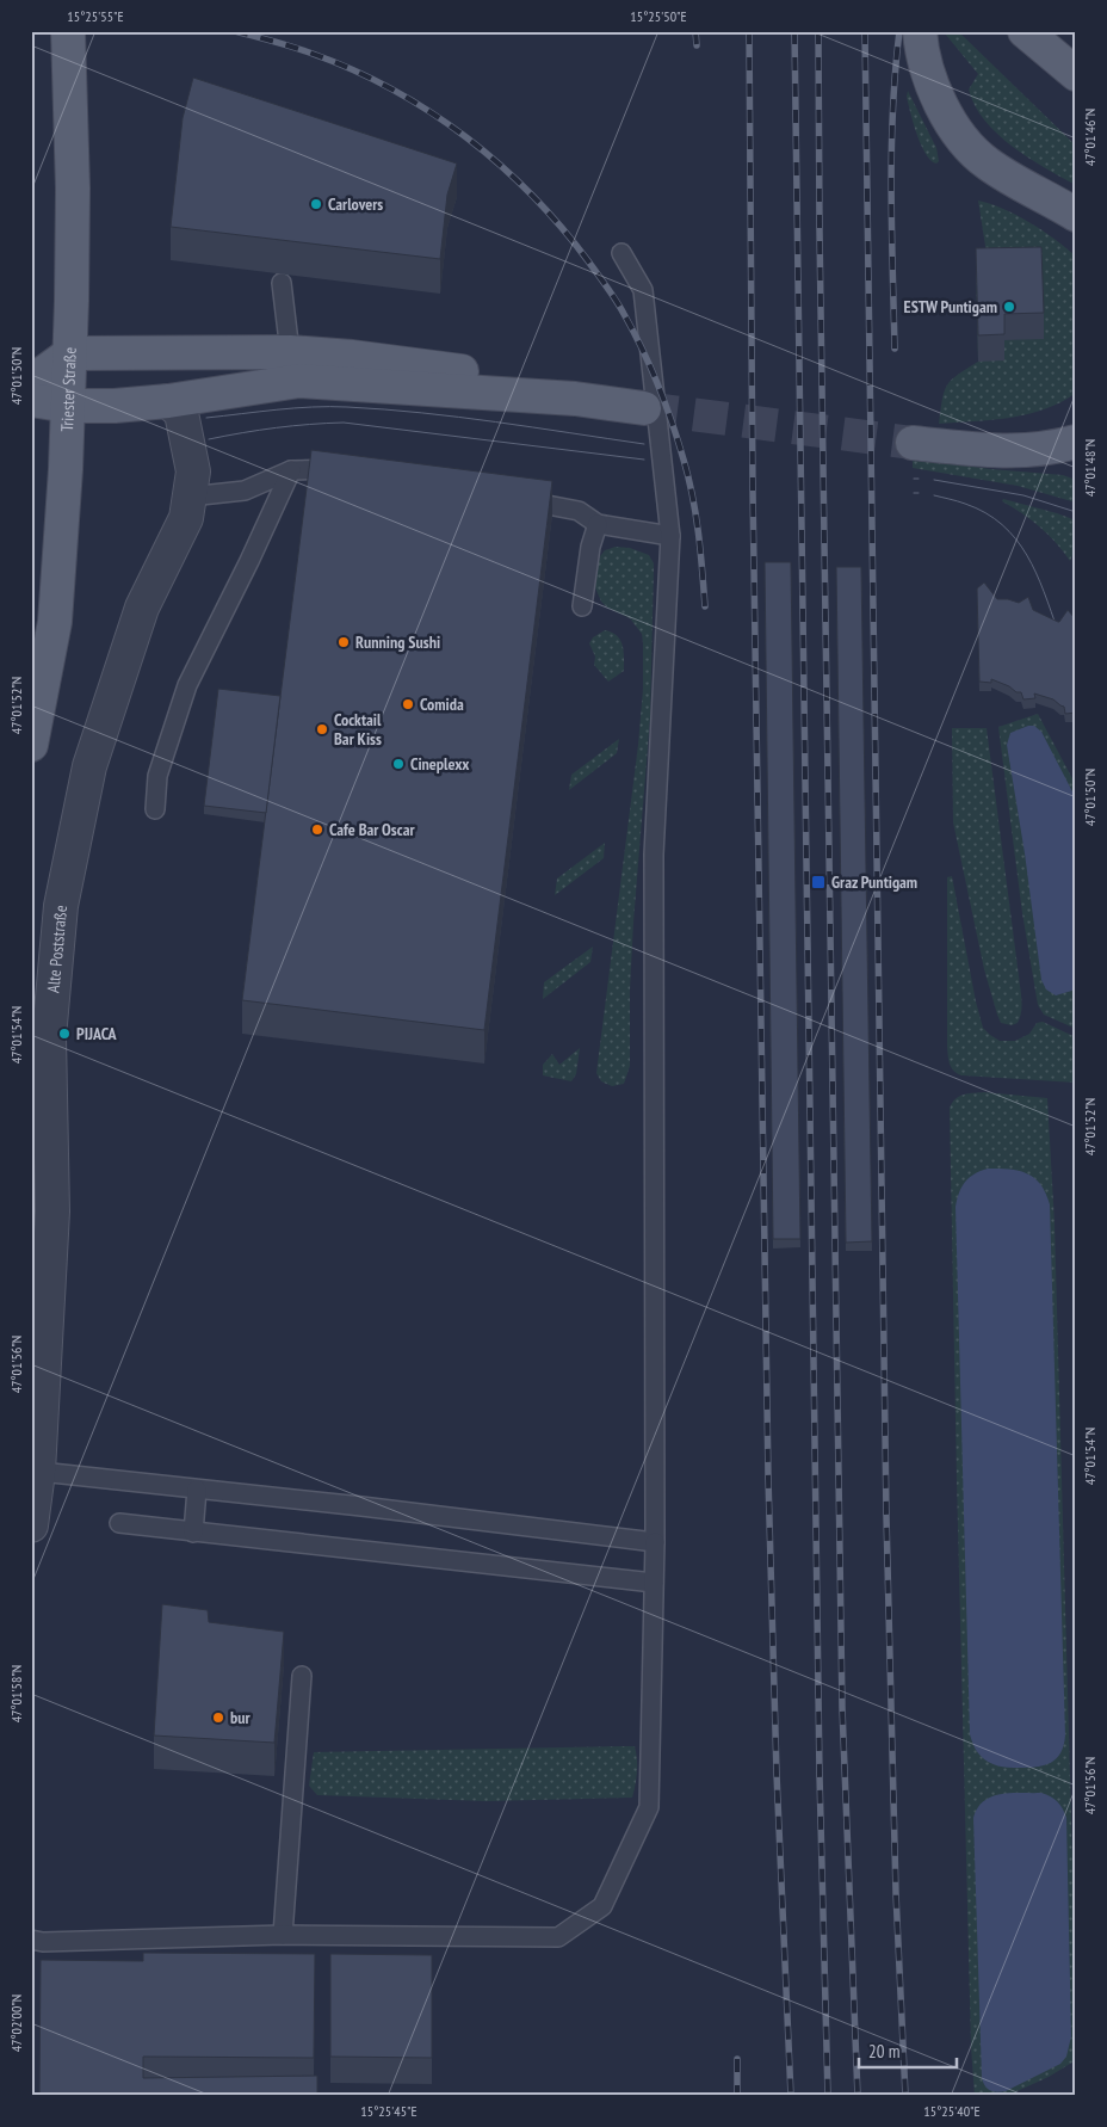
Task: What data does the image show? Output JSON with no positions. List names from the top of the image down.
{
  "streets": {
    "main road": ["Triester Straße"],
    "street": ["Alte Poststraße"]
  },
  "places": {
    "other": [
      "Carlovers",
      "ESTW Puntigam",
      "Running Sushi",
      "Comida",
      "Cocktail Bar Kiss",
      "Cineplexx",
      "Cafe Bar Oscar",
      "PIJACA",
      "bur"
    ],
    "transit": ["Graz Puntigam"]
  },
  "scale_bar": "20 m",
  "coordinates": [
    "15°25'55\"E",
    "15°25'50\"E",
    "47°01'46\"N",
    "47°01'50\"N",
    "47°01'48\"N",
    "47°01'52\"N",
    "47°01'54\"N",
    "47°01'56\"N",
    "47°01'58\"N",
    "47°02'00\"N",
    "15°25'45\"E",
    "15°25'40\"E"
  ]
}
